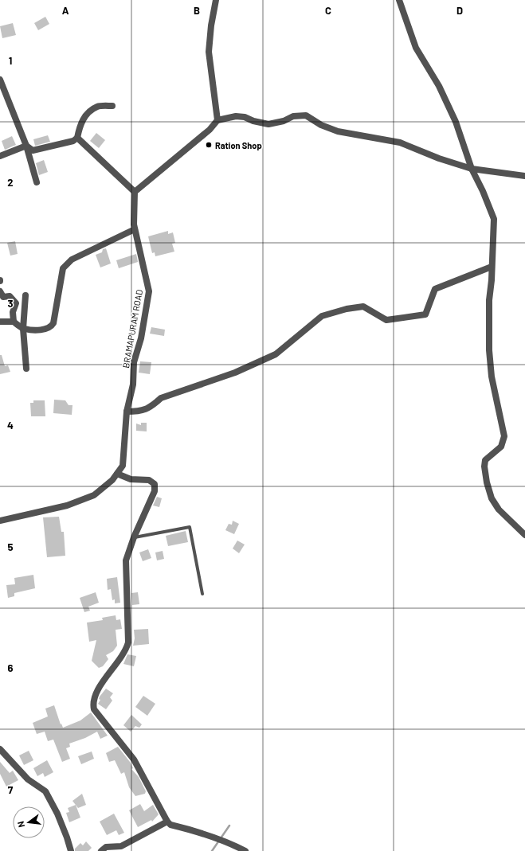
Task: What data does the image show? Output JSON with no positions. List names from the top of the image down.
{
  "streets": {
    "street": ["BRAMAPURAM ROAD"]
  },
  "places": ["Ration Shop"],
  "north": "left",
  "grid": {
    "columns": [
      "A",
      "B",
      "C",
      "D"
    ],
    "rows": [
      "1",
      "2",
      "3",
      "4",
      "5",
      "6",
      "7"
    ]
  }
}
